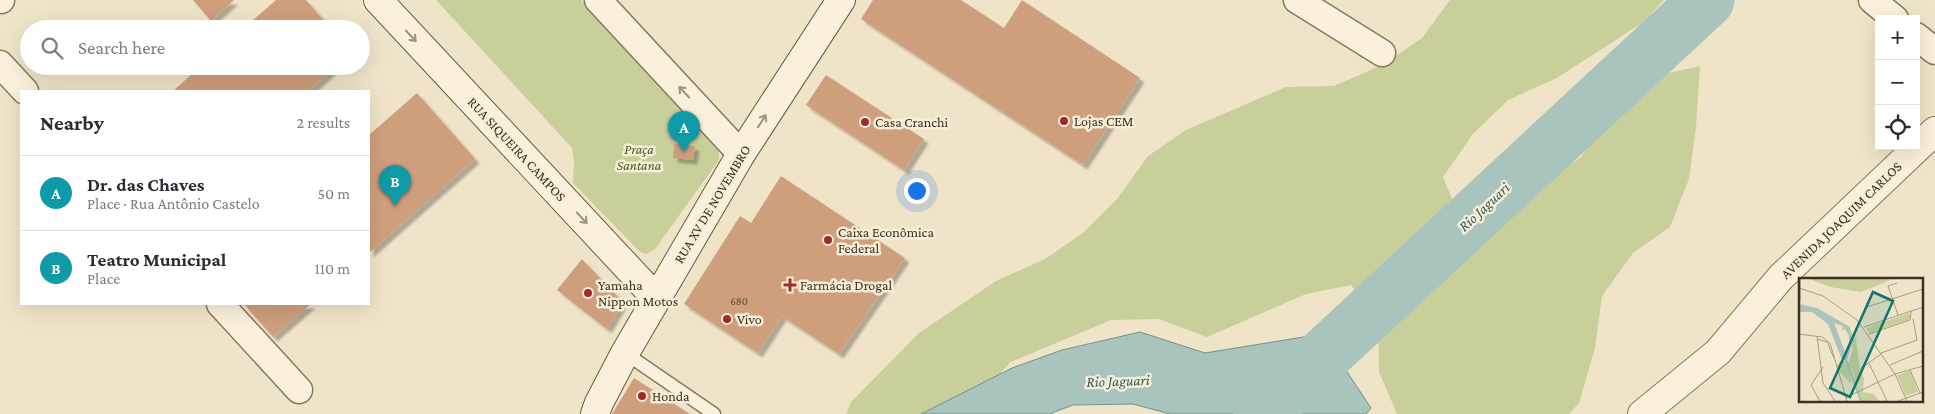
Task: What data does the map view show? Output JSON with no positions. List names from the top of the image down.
{
  "streets": {
    "main road": ["RUA SIQUEIRA CAMPOS", "RUA XV DE NOVEMBRO", "AVENIDA JOAQUIM CARLOS"]
  },
  "crossings": [
    ["RUA SIQUEIRA CAMPOS", "RUA XV DE NOVEMBRO"]
  ],
  "one_way": ["RUA SIQUEIRA CAMPOS", "RUA XV DE NOVEMBRO"],
  "water": ["Rio Jaguari"],
  "parks": ["Praça Santana"],
  "places": {
    "other": [
      "Lojas CEM",
      "Casa Cranchi",
      "Caixa Econômica Federal",
      "Yamaha Nippon Motos",
      "Vivo",
      "Honda"
    ],
    "health": ["Farmácia Drogal"]
  },
  "house_numbers": ["680"],
  "page": {
    "map_buttons": ["+", "−"],
    "search": "Search here",
    "heading": ["Nearby", "2 results"],
    "pins": ["A", "B"],
    "list": [
      {
        "mark": "A",
        "name": "Dr. das Chaves",
        "note": "Place · Rua Antônio Castelo",
        "value": "50 m"
      },
      {
        "mark": "B",
        "name": "Teatro Municipal",
        "note": "Place",
        "value": "110 m"
      }
    ]
  }
}
